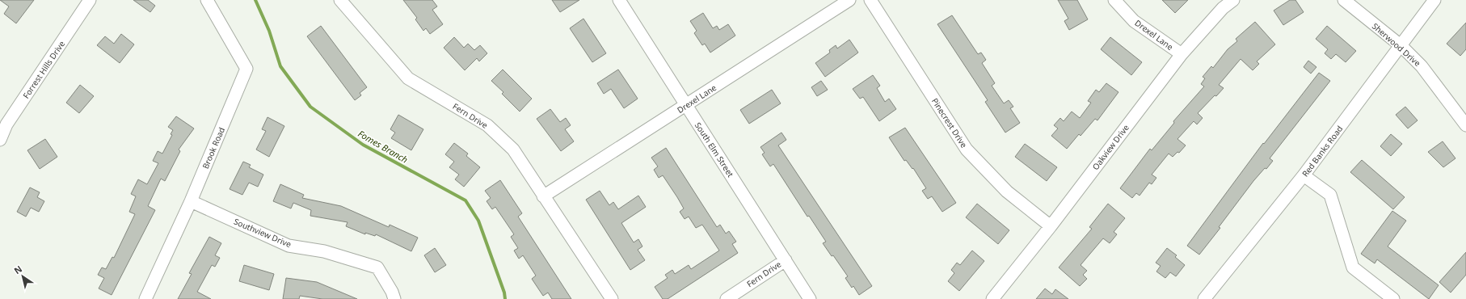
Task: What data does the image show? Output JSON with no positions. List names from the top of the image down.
{
  "streets": {
    "street": [
      "Drexel Lane",
      "Sherwood Drive",
      "Forrest Hills Drive",
      "Fern Drive",
      "Pinecrest Drive",
      "Oakview Drive",
      "Brook Road",
      "South Elm Street",
      "Red Banks Road",
      "Southview Drive"
    ]
  },
  "crossings": [
    ["Drexel Lane", "Fern Drive"],
    ["Drexel Lane", "Oakview Drive"],
    ["Drexel Lane", "South Elm Street"],
    ["Sherwood Drive", "Red Banks Road"],
    ["Fern Drive", "South Elm Street"],
    ["Pinecrest Drive", "Oakview Drive"],
    ["Brook Road", "Southview Drive"]
  ],
  "water": ["Fomes Branch"],
  "north": "top left"
}
